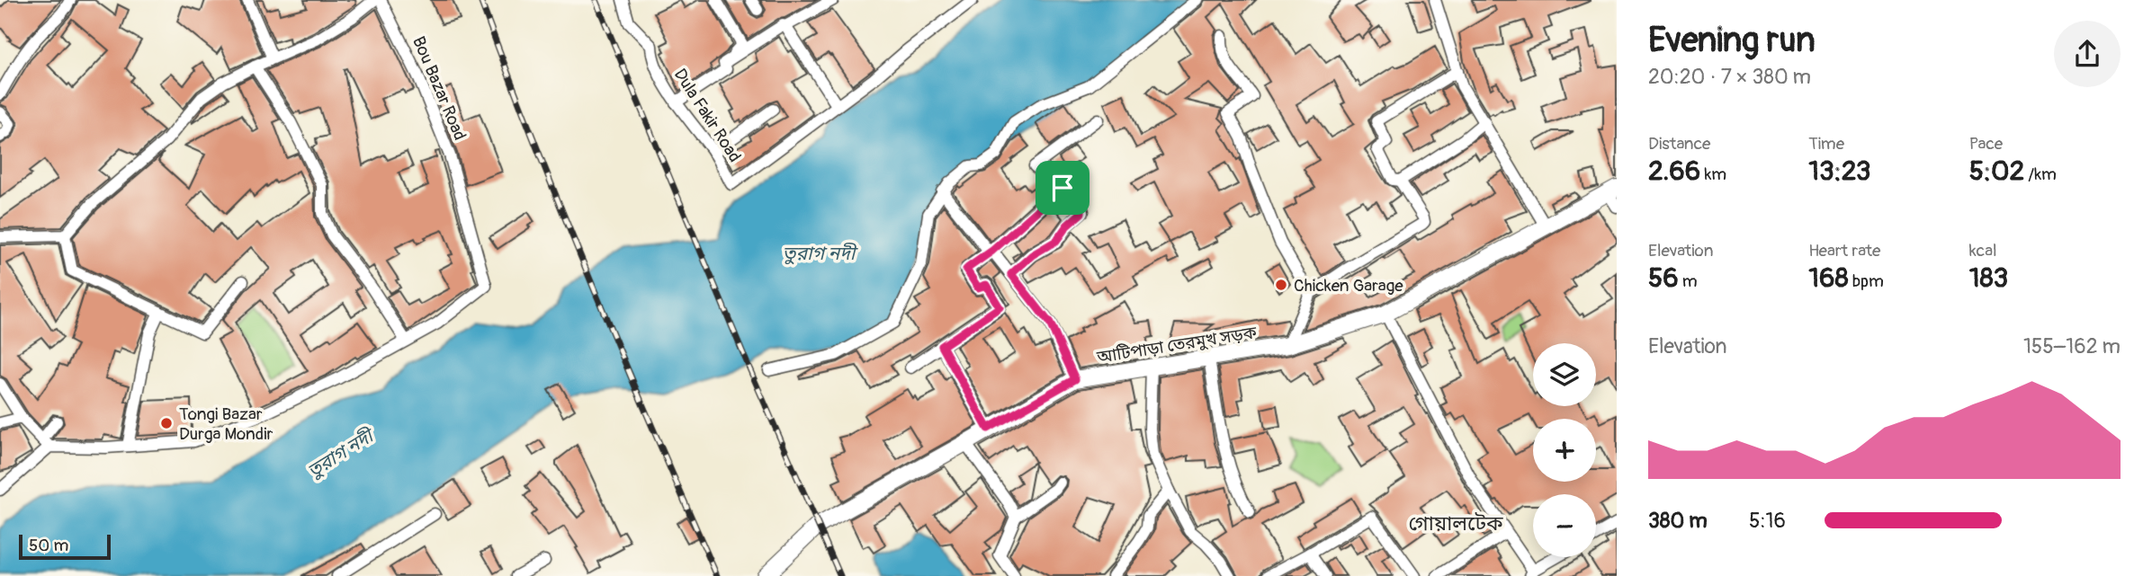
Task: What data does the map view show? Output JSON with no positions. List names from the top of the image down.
{
  "streets": {
    "main road": ["আটিপাড়া তেরমুখ সড়ক"],
    "street": ["Bou Bazar Road", "Dula Fakir Road"]
  },
  "districts": ["গোয়ালটেক"],
  "water": ["তুরাগ নদী"],
  "places": ["Chicken Garage", "Tongi Bazar Durga Mondir"],
  "scale_bar": "50 m",
  "page": {
    "heading": ["Evening run", "20:20 · 7 × 380 m"],
    "stats": [
      ["Distance", "2.66 km"],
      ["Time", "13:23"],
      ["Pace", "5:02 /km"],
      ["Elevation", "56 m"],
      ["Heart rate", "168 bpm"],
      ["kcal", "183"]
    ],
    "chart": ["Elevation", "155–162 m"],
    "map_buttons": ["+", "−"],
    "list": [
      {
        "name": "380 m",
        "note": "5:16"
      }
    ],
    "scale": "50 m"
  }
}
